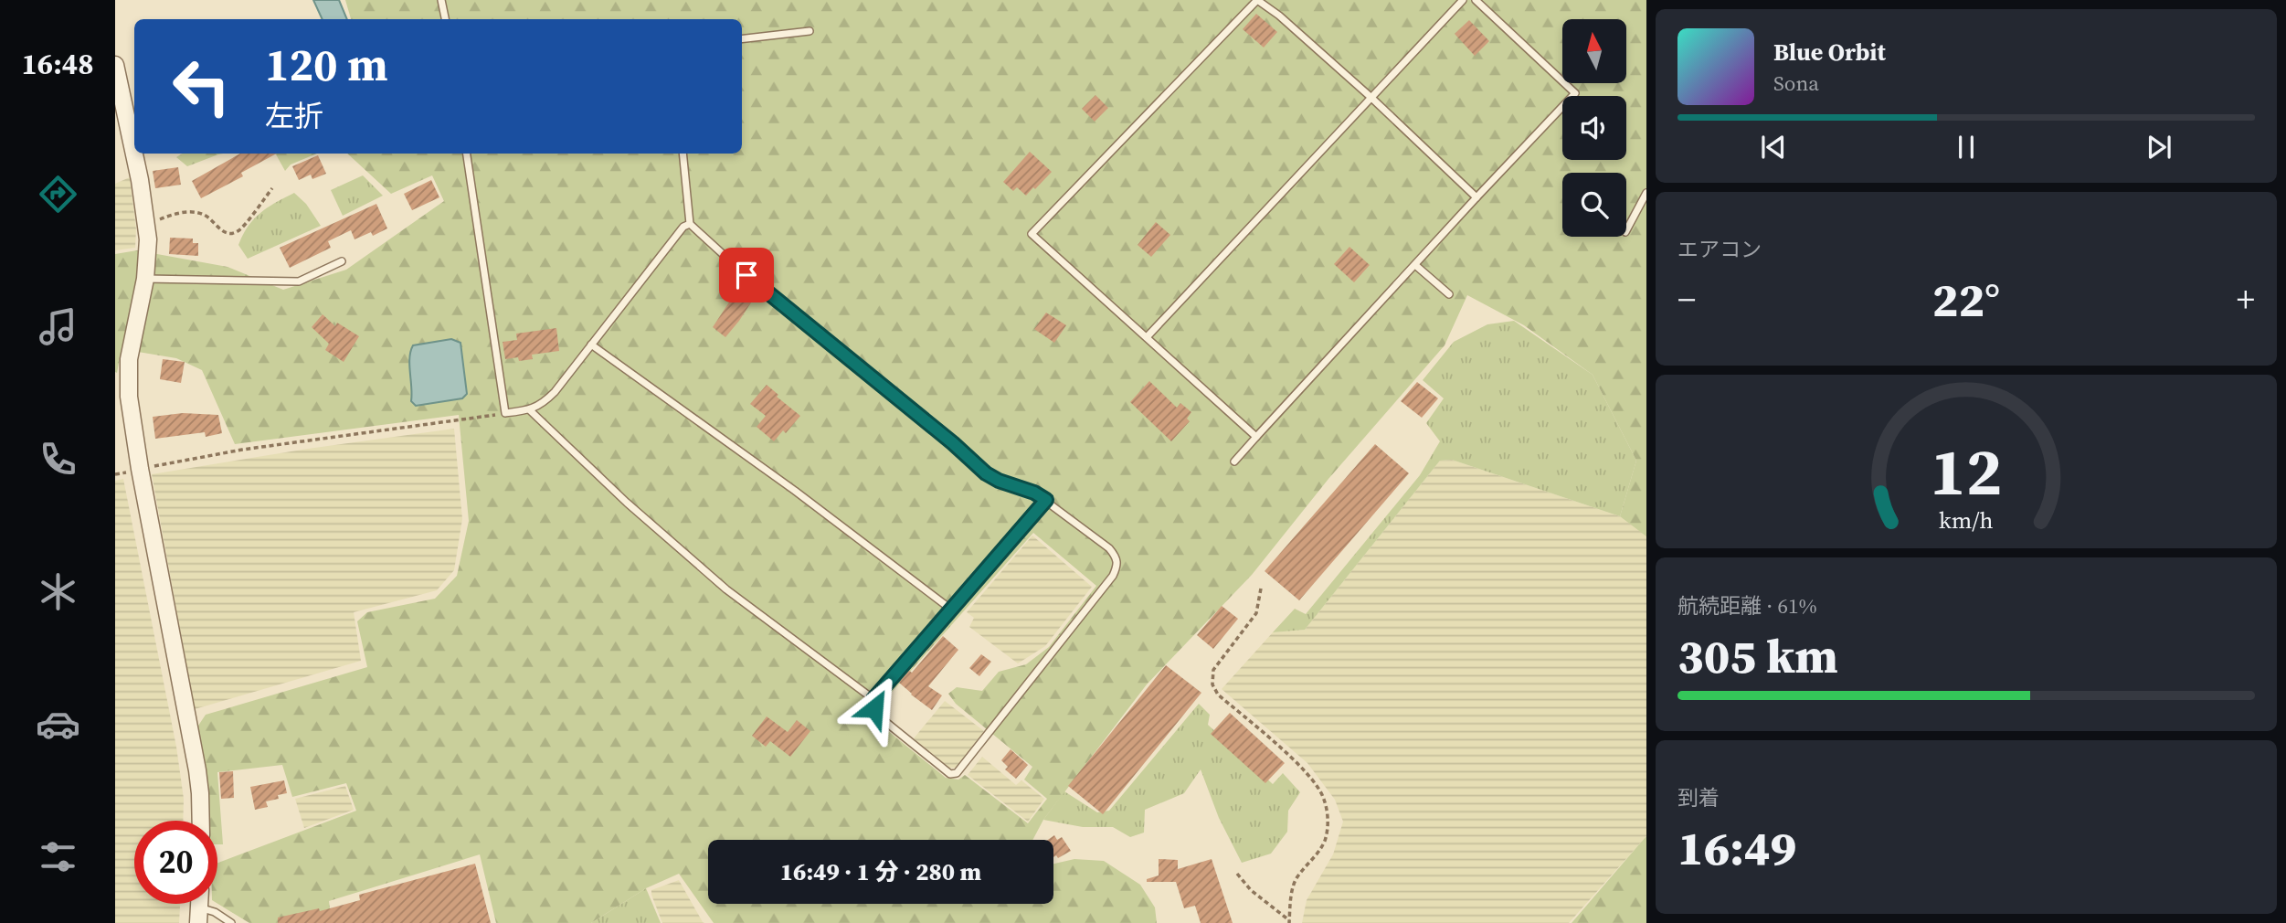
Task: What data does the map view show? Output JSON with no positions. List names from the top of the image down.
{
  "north": "top",
  "page": {
    "tabs": "16:48",
    "turn": ["120 m", "左折"],
    "song": ["Blue Orbit", "Sona"],
    "tile": [
      "エアコン",
      ["航続距離 · 61%", "305 km"],
      ["到着", "16:49"]
    ],
    "heat": ["−", "22°", "+"],
    "limit": "20",
    "trip": "16:49 · 1 分 · 280 m",
    "gauge": ["12", "km/h"]
  }
}
